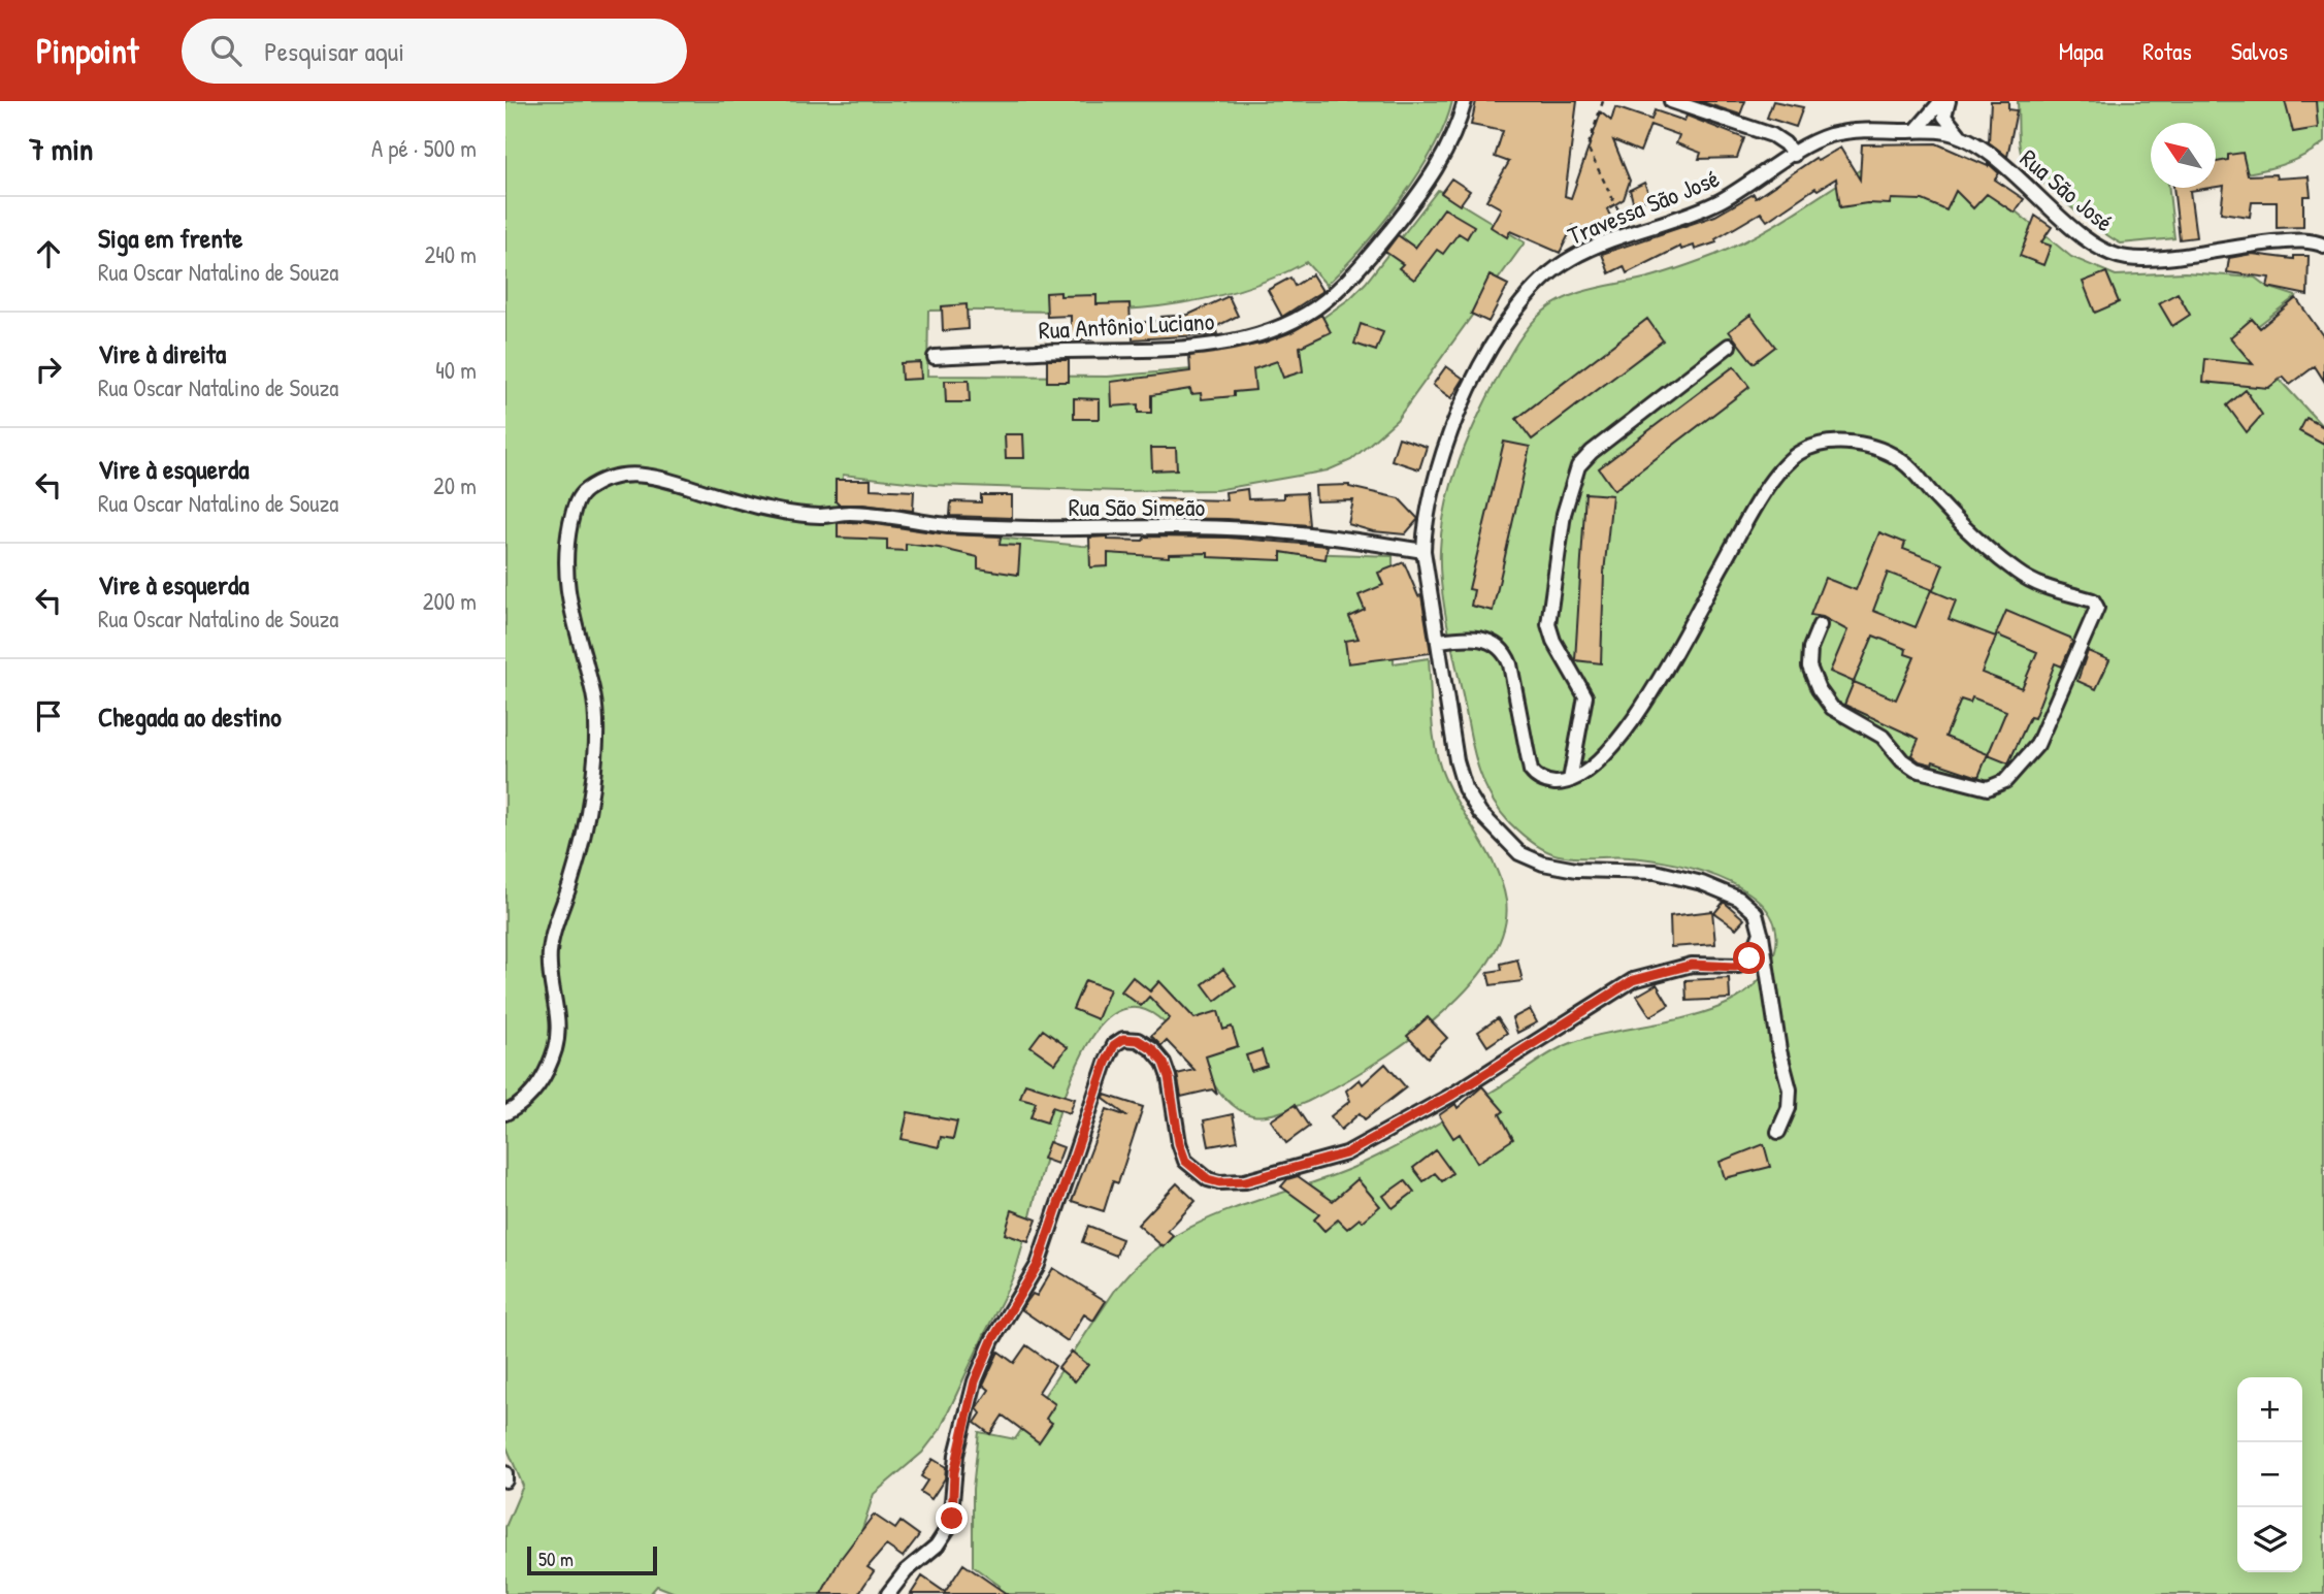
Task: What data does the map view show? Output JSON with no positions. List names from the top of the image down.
{
  "streets": {
    "street": [
      "Rua São José",
      "Travessa São José",
      "Rua Antônio Luciano",
      "Rua São Simeão"
    ]
  },
  "crossings": [
    ["Rua São José", "Travessa São José"],
    ["Travessa São José", "Rua São Simeão"]
  ],
  "scale_bar": "50 m",
  "north": "top left",
  "page": {
    "header": "Pinpoint",
    "search": "Pesquisar aqui",
    "nav": ["Mapa", "Rotas", "Salvos"],
    "heading": ["7 min", "A pé · 500 m"],
    "list": [
      ["Siga em frente", "Rua Oscar Natalino de Souza", "240 m"],
      ["Vire à direita", "Rua Oscar Natalino de Souza", "40 m"],
      ["Vire à esquerda", "Rua Oscar Natalino de Souza", "20 m"],
      ["Vire à esquerda", "Rua Oscar Natalino de Souza", "200 m"],
      "Chegada ao destino"
    ],
    "map_buttons": ["+", "−"],
    "scale": "50 m"
  }
}
